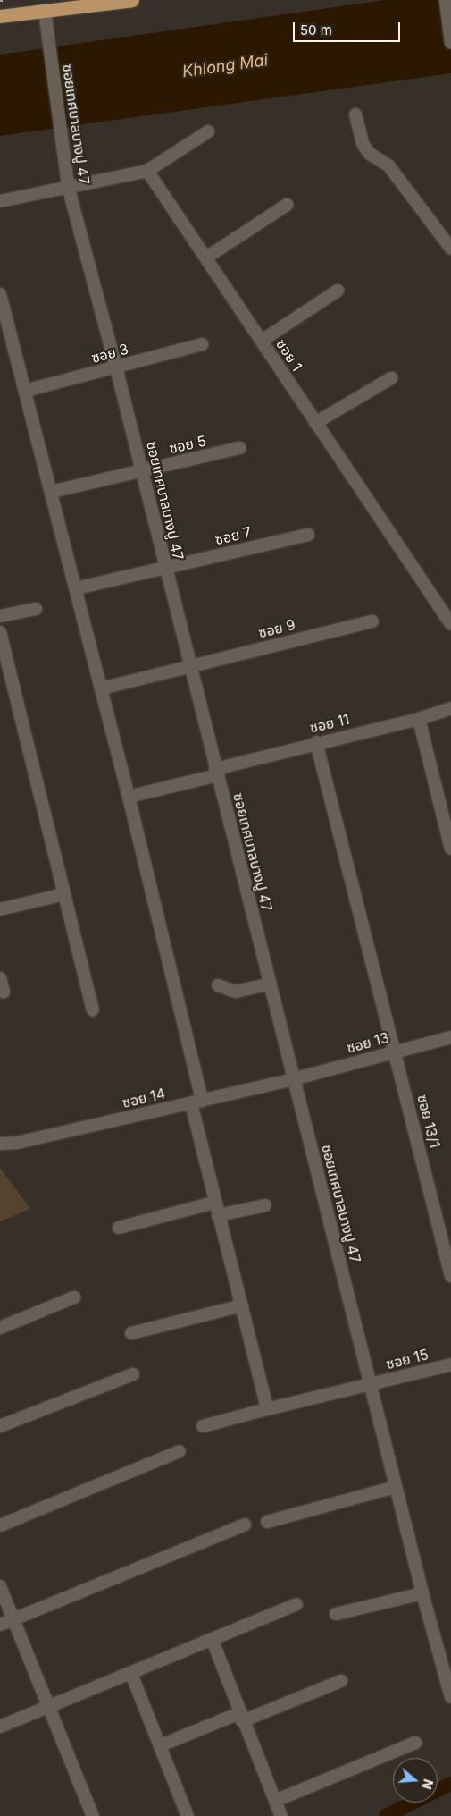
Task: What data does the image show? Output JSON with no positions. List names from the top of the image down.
{
  "streets": {
    "street": [
      "ซอยเทศบาลบางปู 47",
      "ซอย 3",
      "ซอย 1",
      "ซอย 5",
      "ซอย 7",
      "ซอย 9",
      "ซอย 11",
      "ซอย 13",
      "ซอย 14",
      "ซอย 13/1",
      "ซอย 15"
    ]
  },
  "crossings": [
    ["ซอยเทศบาลบางปู 47", "ซอย 3"],
    ["ซอยเทศบาลบางปู 47", "ซอย 5"],
    ["ซอยเทศบาลบางปู 47", "ซอย 7"],
    ["ซอยเทศบาลบางปู 47", "ซอย 9"],
    ["ซอยเทศบาลบางปู 47", "ซอย 11"],
    ["ซอยเทศบาลบางปู 47", "ซอย 13"],
    ["ซอยเทศบาลบางปู 47", "ซอย 14"],
    ["ซอยเทศบาลบางปู 47", "ซอย 15"],
    ["ซอย 11", "ซอย 13/1"],
    ["ซอย 13", "ซอย 14"],
    ["ซอย 13", "ซอย 13/1"]
  ],
  "water": ["Khlong Mai"],
  "scale_bar": "50 m",
  "north": "right"
}
